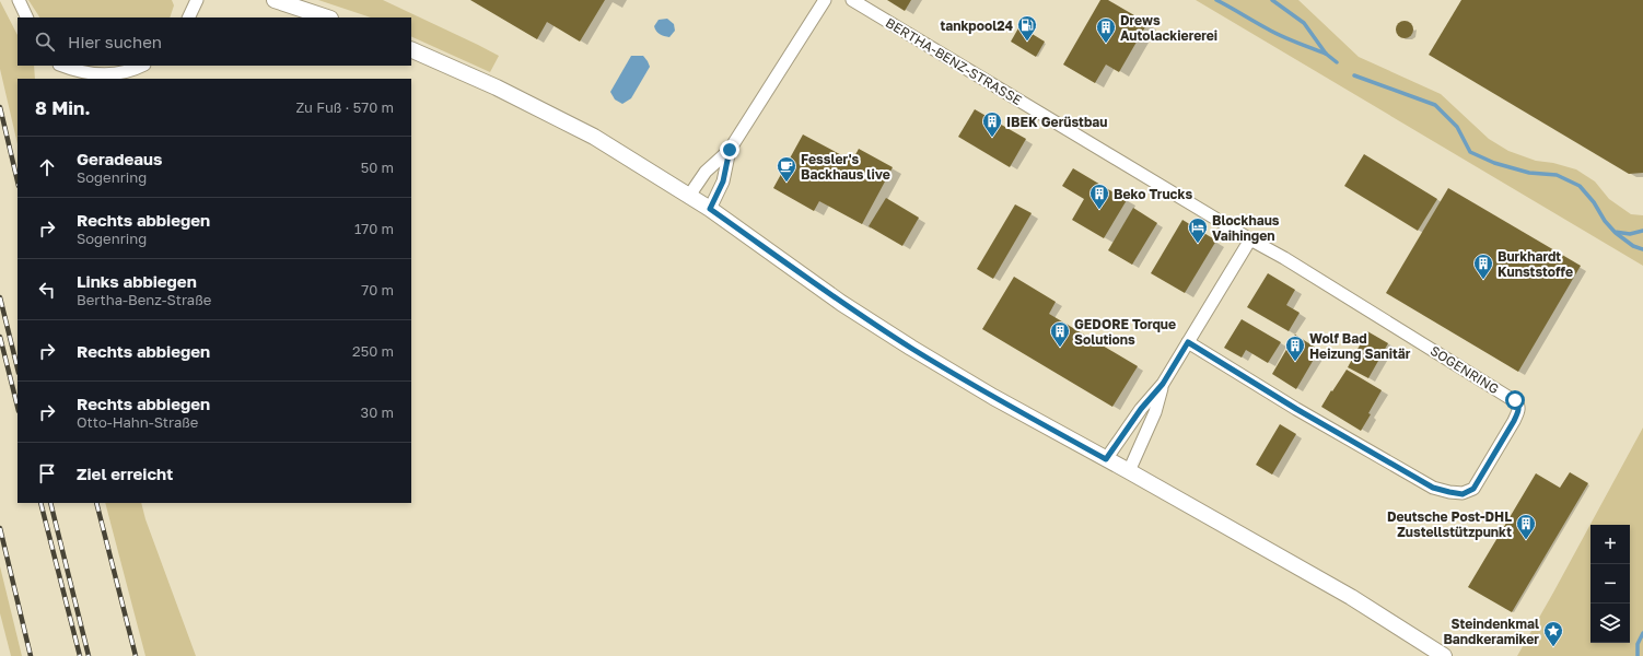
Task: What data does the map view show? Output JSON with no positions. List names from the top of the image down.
{
  "streets": {
    "street": ["BERTHA-BENZ-STRASSE", "SOGENRING"]
  },
  "crossings": [
    ["BERTHA-BENZ-STRASSE", "SOGENRING"]
  ],
  "places": {
    "fuel station": ["tankpool24"],
    "building": [
      "Drews Autolackiererei",
      "IBEK Gerüstbau",
      "Beko Trucks",
      "Burkhardt Kunststoffe",
      "GEDORE Torque Solutions",
      "Wolf Bad Heizung Sanitär",
      "Deutsche Post-DHL Zustellstützpunkt"
    ],
    "cafe": ["Fessler's Backhaus live"],
    "hotel": ["Blockhaus Vaihingen"],
    "place": ["Steindenkmal Bandkeramiker"]
  },
  "page": {
    "search": "Hier suchen",
    "heading": ["8 Min.", "Zu Fuß · 570 m"],
    "list": [
      ["Geradeaus", "Sogenring", "50 m"],
      ["Rechts abbiegen", "Sogenring", "170 m"],
      ["Links abbiegen", "Bertha-Benz-Straße", "70 m"],
      ["Rechts abbiegen", "250 m"],
      ["Rechts abbiegen", "Otto-Hahn-Straße", "30 m"],
      "Ziel erreicht"
    ],
    "map_buttons": ["+", "−"]
  }
}
